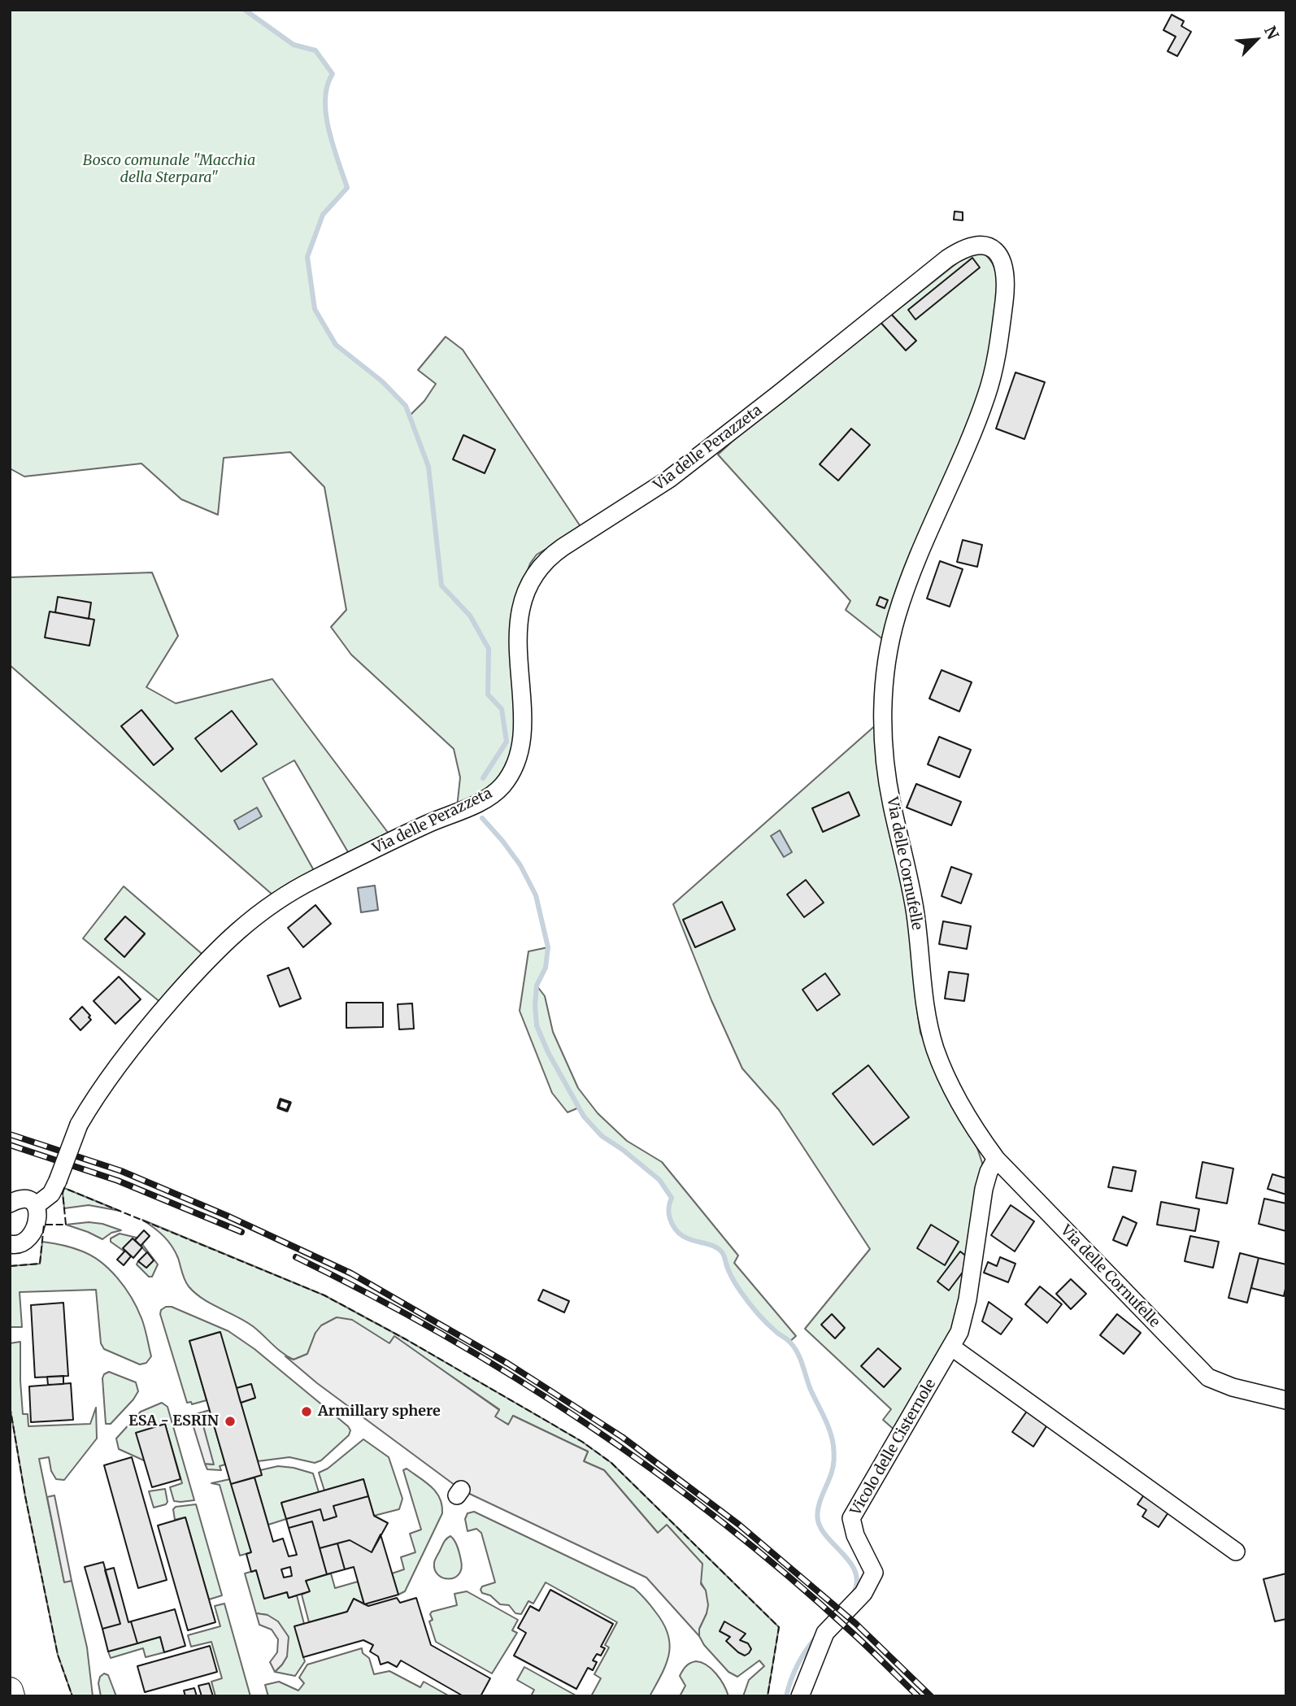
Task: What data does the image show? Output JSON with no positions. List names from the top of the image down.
{
  "streets": {
    "street": ["Via delle Perazzeta", "Via delle Cornufelle", "Vicolo delle Cisternole"]
  },
  "crossings": [
    ["Via delle Perazzeta", "Via delle Cornufelle"],
    ["Via delle Cornufelle", "Vicolo delle Cisternole"]
  ],
  "parks": ["Bosco comunale \"Macchia della Sterpara\""],
  "places": ["Armillary sphere", "ESA - ESRIN"],
  "north": "top right"
}
